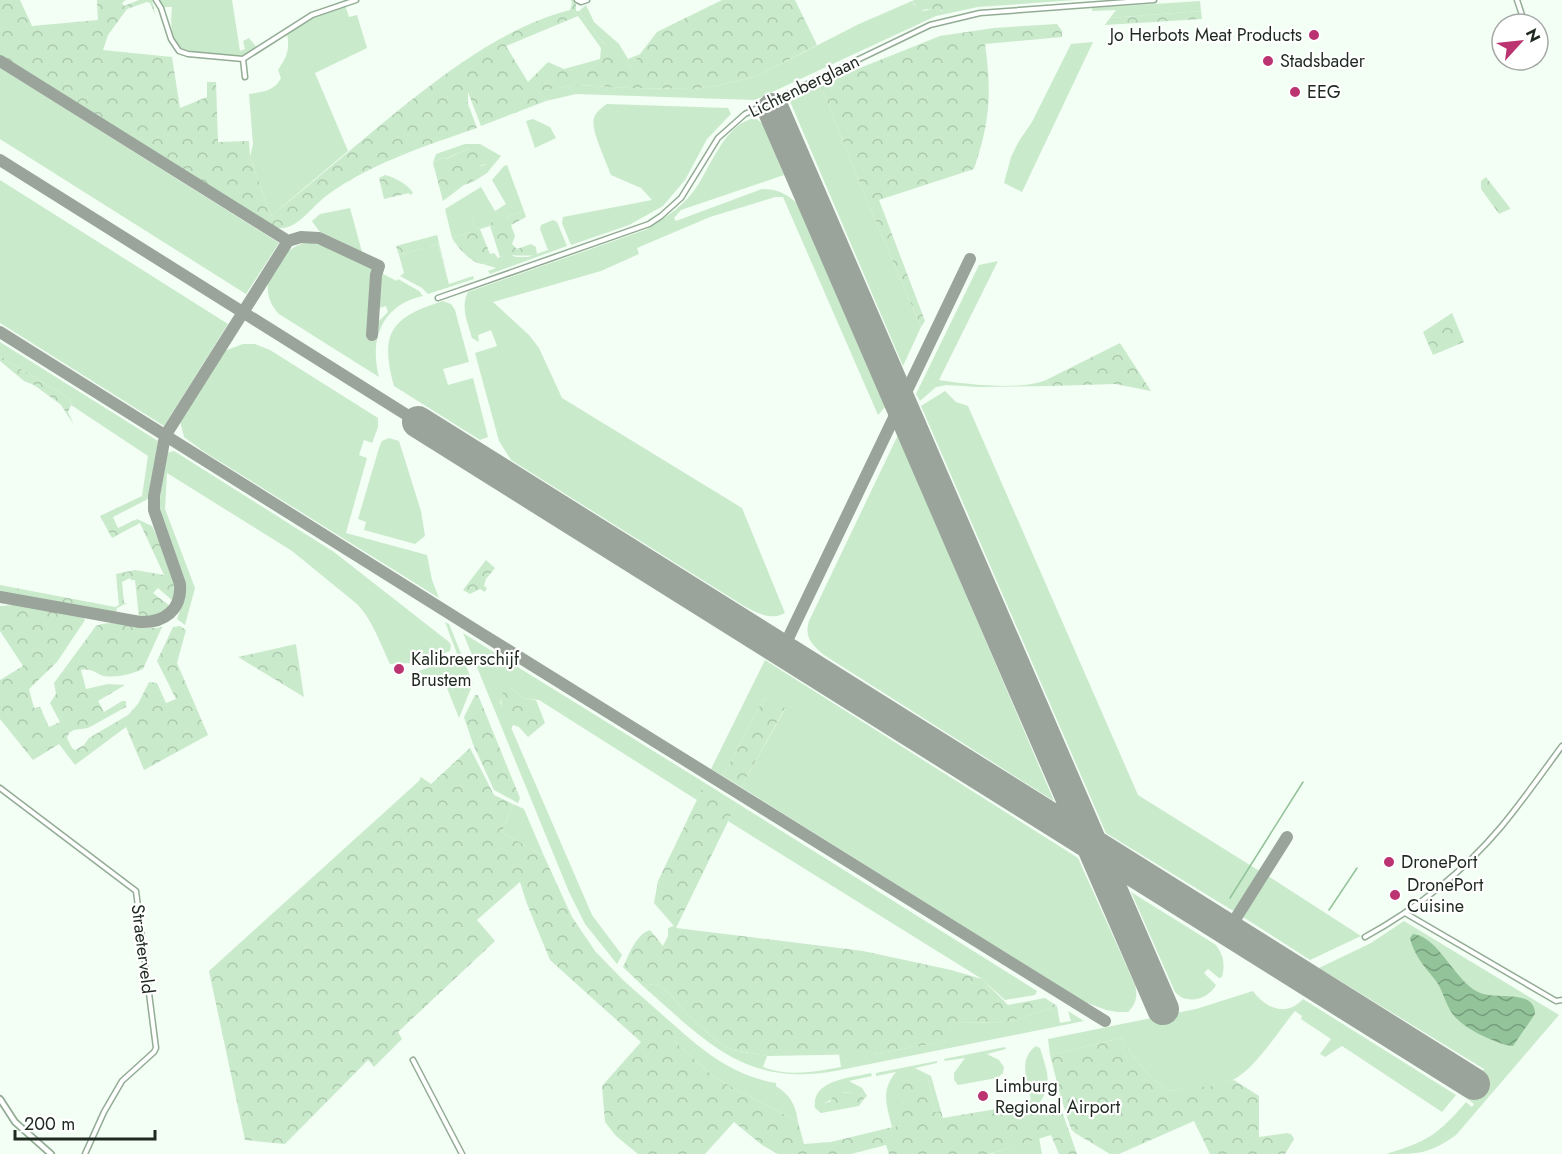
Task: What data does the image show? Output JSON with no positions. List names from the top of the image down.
{
  "streets": {
    "street": ["Lichtenberglaan", "Straeterveld"]
  },
  "places": [
    "Jo Herbots Meat Products",
    "Stadsbader",
    "EEG",
    "Kalibreerschijf Brustem",
    "DronePort",
    "DronePort Cuisine",
    "Limburg Regional Airport"
  ],
  "scale_bar": "200 m",
  "north": "top right"
}
